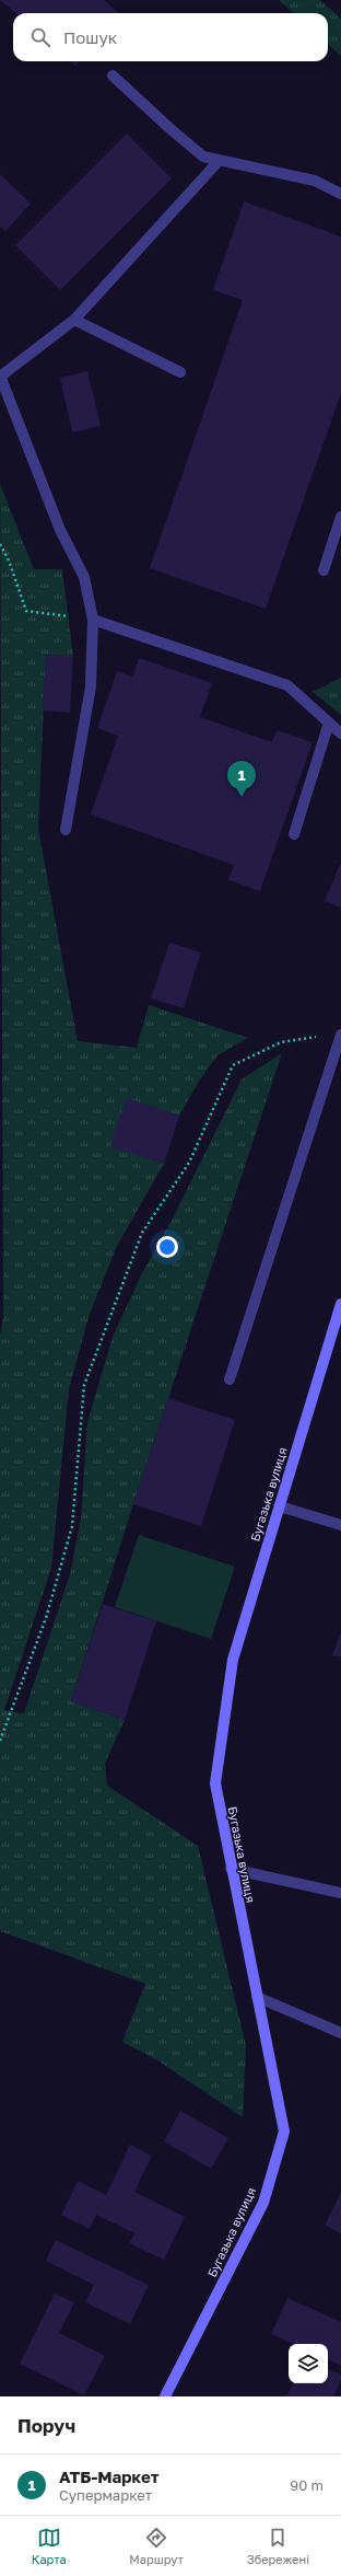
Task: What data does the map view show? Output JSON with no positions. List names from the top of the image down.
{
  "streets": {
    "street": ["Бугазька вулиця"]
  },
  "page": {
    "search": "Пошук",
    "pins": "1",
    "heading": "Поруч",
    "list": [
      {
        "mark": "1",
        "name": "АТБ-Маркет",
        "note": "Супермаркет",
        "value": "90 m"
      }
    ],
    "nav": ["Карта", "Маршрут", "Збережені"]
  }
}
